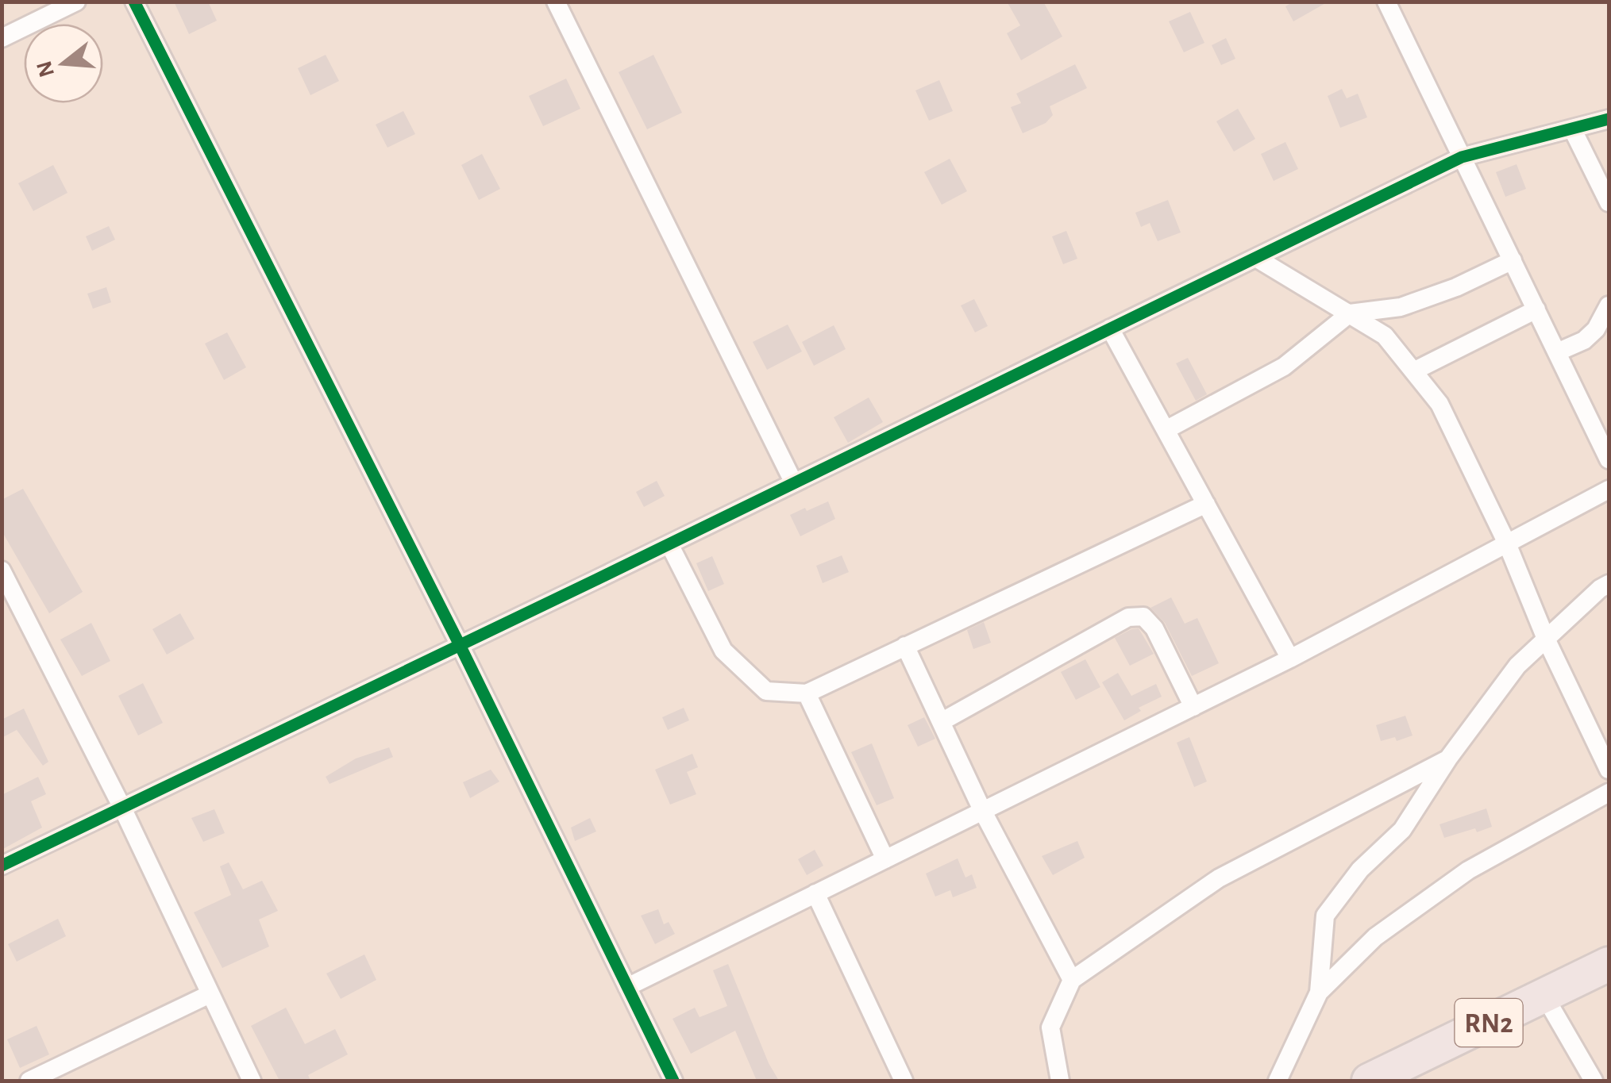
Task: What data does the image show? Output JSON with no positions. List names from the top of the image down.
{
  "streets": {
    "highway": ["RN2"]
  },
  "north": "left"
}
